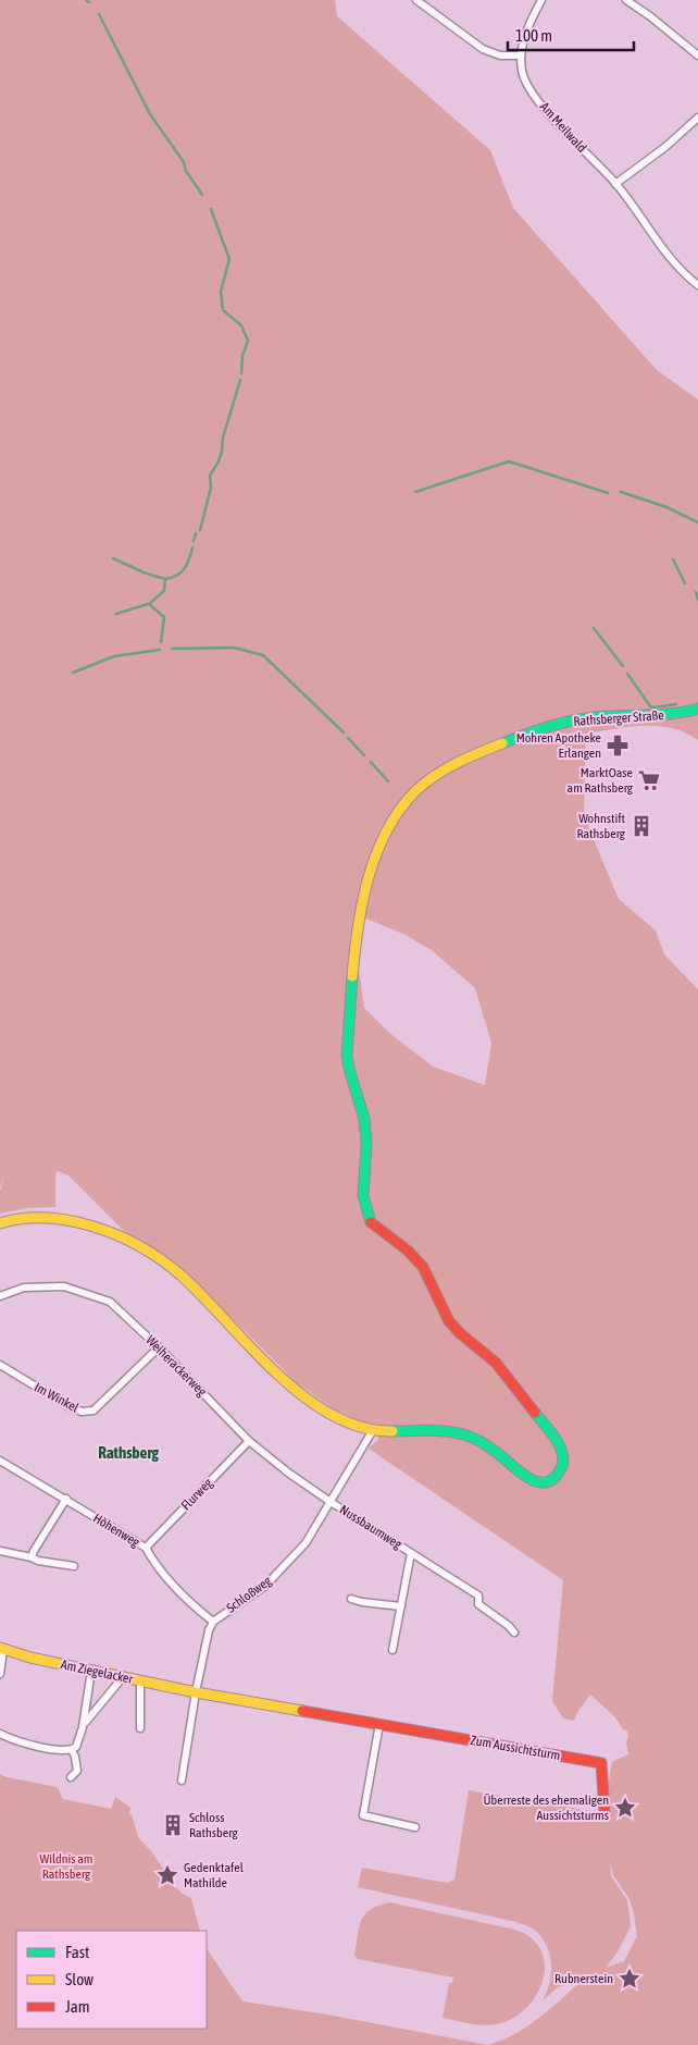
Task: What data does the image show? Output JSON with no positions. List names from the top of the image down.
{
  "streets": {
    "street": [
      "Am Meilwald",
      "Rathsberger Straße",
      "Weiherackerweg",
      "Im Winkel",
      "Flurweg",
      "Nussbaumweg",
      "Höhenweg",
      "Schloßweg",
      "Am Ziegelacker",
      "Zum Aussichtsturm"
    ]
  },
  "crossings": [
    ["Rathsberger Straße", "Schloßweg"],
    ["Weiherackerweg", "Im Winkel"],
    ["Weiherackerweg", "Flurweg"],
    ["Weiherackerweg", "Nussbaumweg"],
    ["Weiherackerweg", "Schloßweg"],
    ["Flurweg", "Höhenweg"],
    ["Nussbaumweg", "Schloßweg"],
    ["Höhenweg", "Schloßweg"],
    ["Schloßweg", "Am Ziegelacker"],
    ["Schloßweg", "Zum Aussichtsturm"],
    ["Am Ziegelacker", "Zum Aussichtsturm"]
  ],
  "districts": ["Rathsberg"],
  "parks": ["Wildnis am Rathsberg"],
  "places": {
    "pharmacy": ["Mohren Apotheke Erlangen"],
    "supermarket": ["MarktOase am Rathsberg"],
    "building": ["Wohnstift Rathsberg", "Schloss Rathsberg"],
    "place": ["Überreste des ehemaligen Aussichtsturms", "Gedenktafel Mathilde", "Rubnerstein"]
  },
  "legend": ["Fast", "Slow", "Jam"],
  "scale_bar": "100 m"
}
